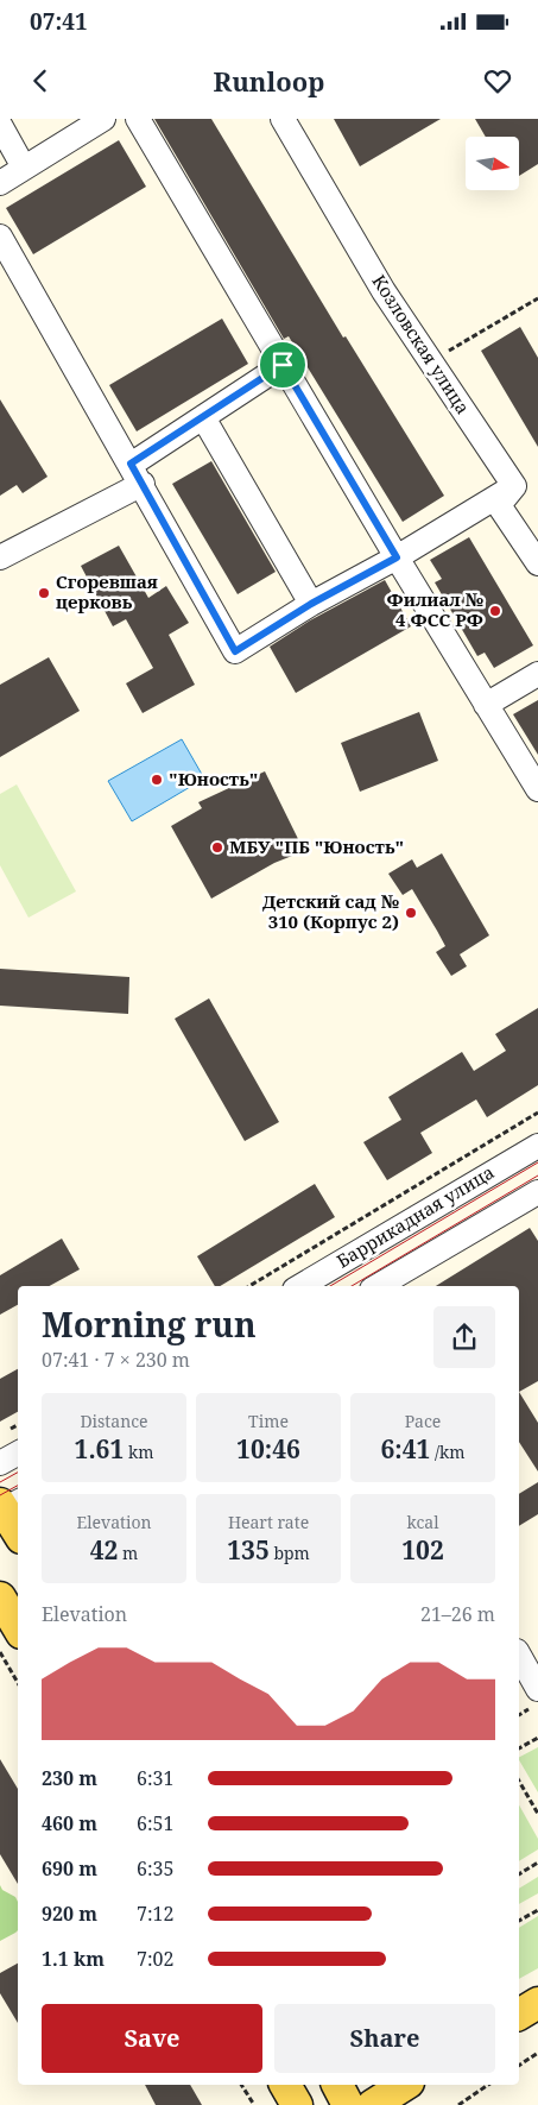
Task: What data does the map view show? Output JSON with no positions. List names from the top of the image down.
{
  "streets": {
    "street": ["Козловская улица", "Баррикадная улица"]
  },
  "places": [
    "Сгоревшая церковь",
    "Филиал № 4 ФСС РФ",
    "\"Юность\"",
    "МБУ \"ПБ \"Юность\"",
    "Детский сад № 310 (Корпус 2)"
  ],
  "north": "right",
  "page": {
    "status": "07:41",
    "header": "Runloop",
    "heading": ["Morning run", "07:41 · 7 × 230 m"],
    "stats": [
      ["Distance", "1.61 km"],
      ["Time", "10:46"],
      ["Pace", "6:41 /km"],
      ["Elevation", "42 m"],
      ["Heart rate", "135 bpm"],
      ["kcal", "102"]
    ],
    "chart": ["Elevation", "21–26 m"],
    "list": [
      {
        "name": "230 m",
        "note": "6:31"
      },
      {
        "name": "460 m",
        "note": "6:51"
      },
      {
        "name": "690 m",
        "note": "6:35"
      },
      {
        "name": "920 m",
        "note": "7:12"
      },
      {
        "name": "1.1 km",
        "note": "7:02"
      }
    ],
    "buttons": ["Save", "Share"]
  }
}
